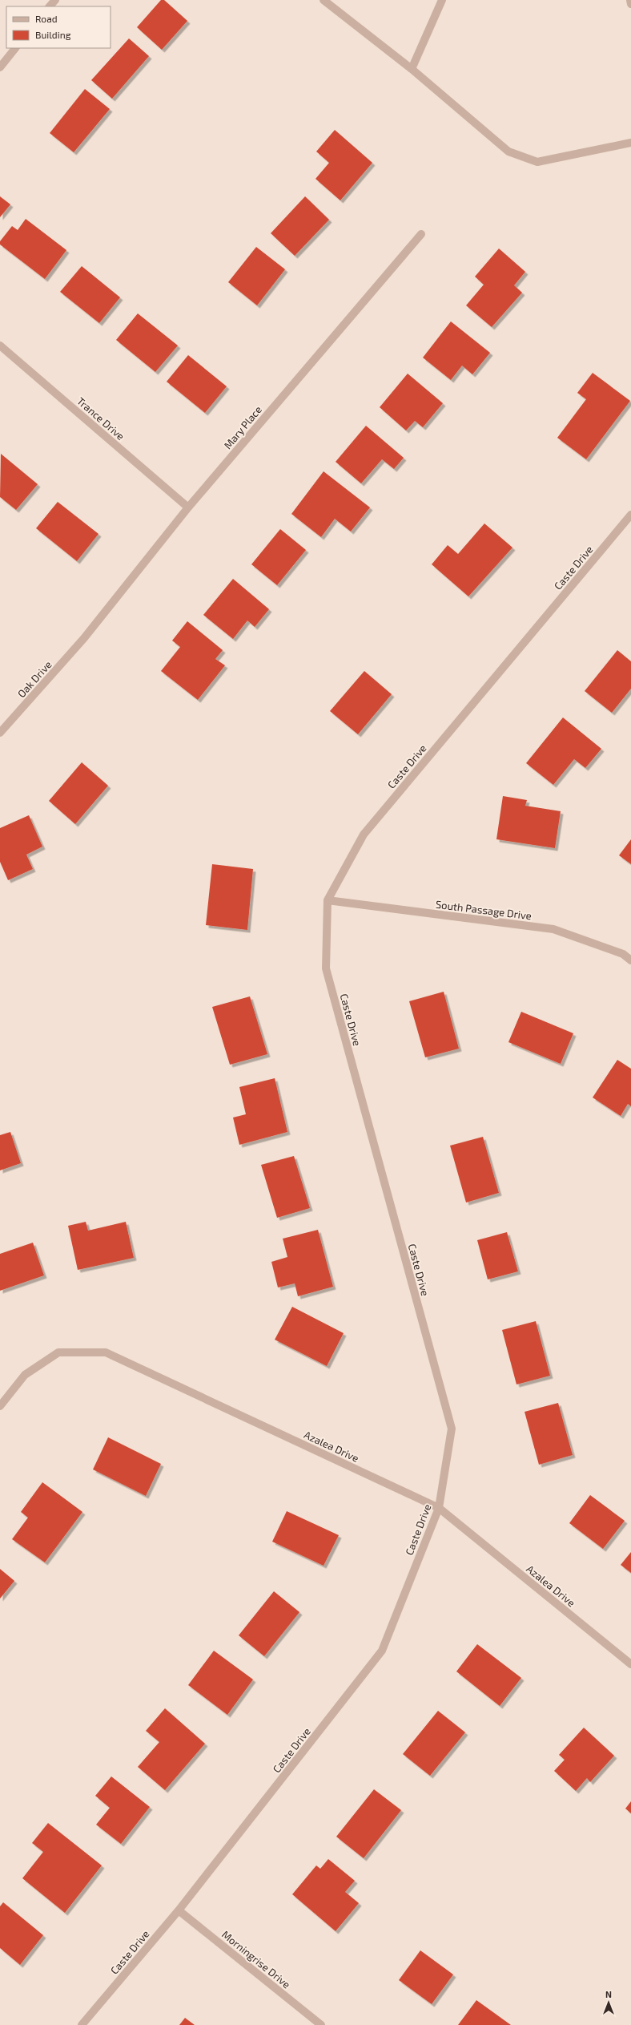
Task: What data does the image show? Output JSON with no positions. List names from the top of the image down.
{
  "streets": {
    "street": [
      "Trance Drive",
      "Mary Place",
      "Caste Drive",
      "Oak Drive",
      "South Passage Drive",
      "Azalea Drive",
      "Morningrise Drive"
    ]
  },
  "crossings": [
    ["Trance Drive", "Mary Place"],
    ["Mary Place", "Oak Drive"],
    ["Caste Drive", "South Passage Drive"],
    ["Caste Drive", "Azalea Drive"],
    ["Caste Drive", "Morningrise Drive"]
  ],
  "legend": ["Road", "Building"],
  "north": "top"
}
